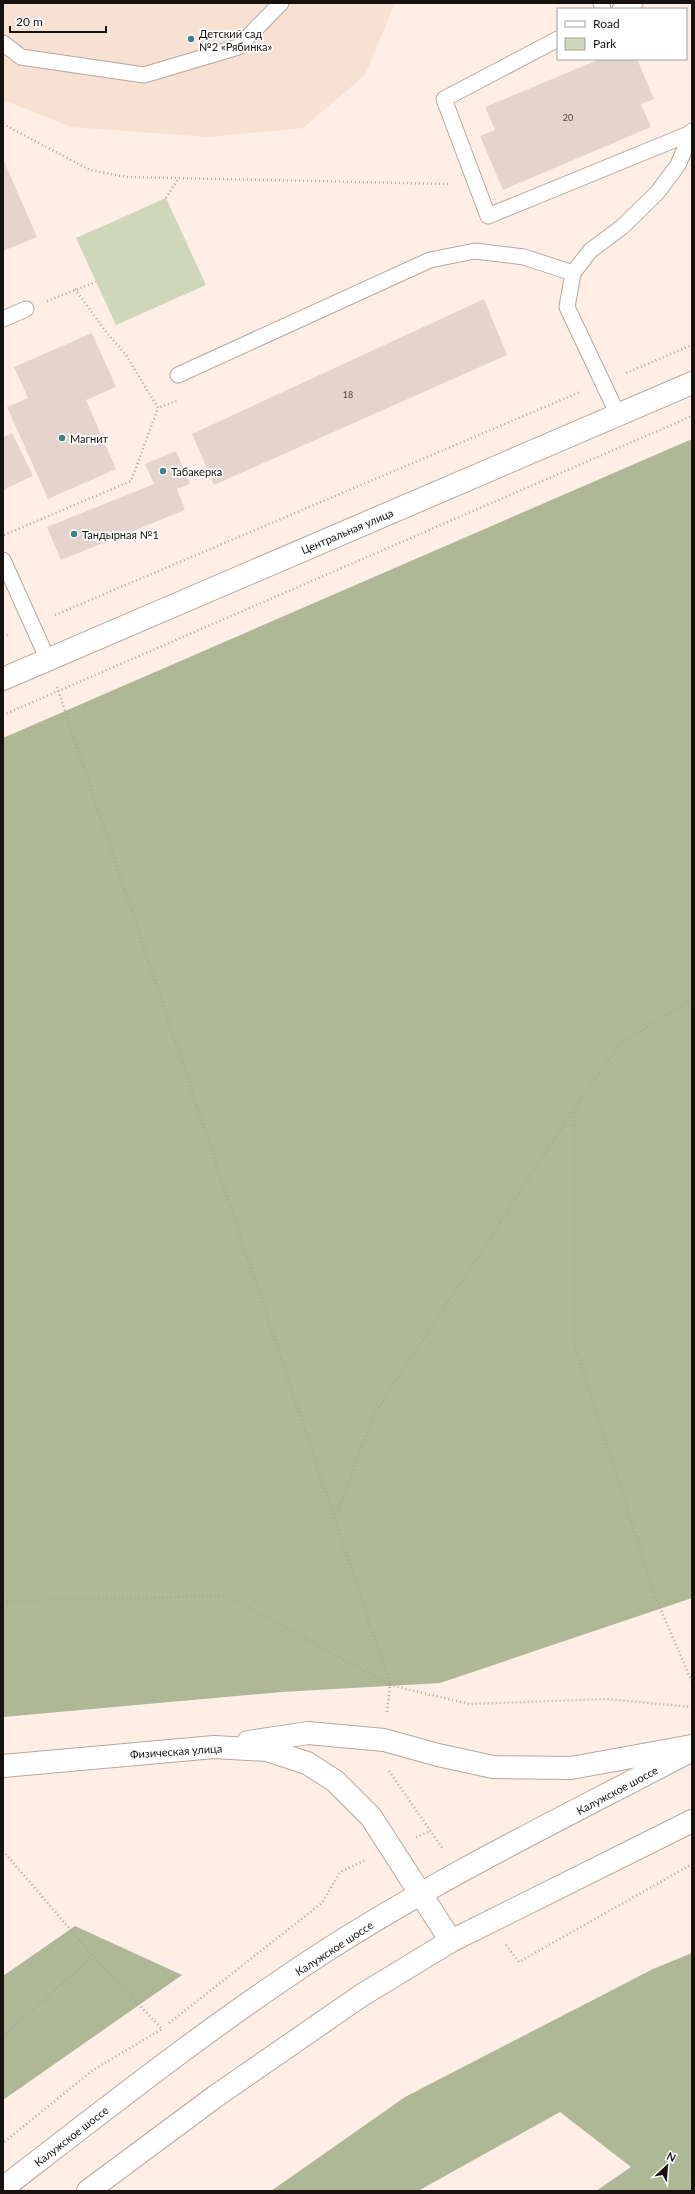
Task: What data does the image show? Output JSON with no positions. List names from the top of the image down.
{
  "streets": {
    "main road": ["Центральная улица", "Физическая улица", "Калужское шоссе"]
  },
  "crossings": [
    ["Физическая улица", "Калужское шоссе"]
  ],
  "places": [
    "Детский сад №2 «Рябинка»",
    "Магнит",
    "Табакерка",
    "Тандырная №1"
  ],
  "house_numbers": ["20", "18"],
  "legend": ["Road", "Park"],
  "scale_bar": "20 m",
  "north": "top right"
}
